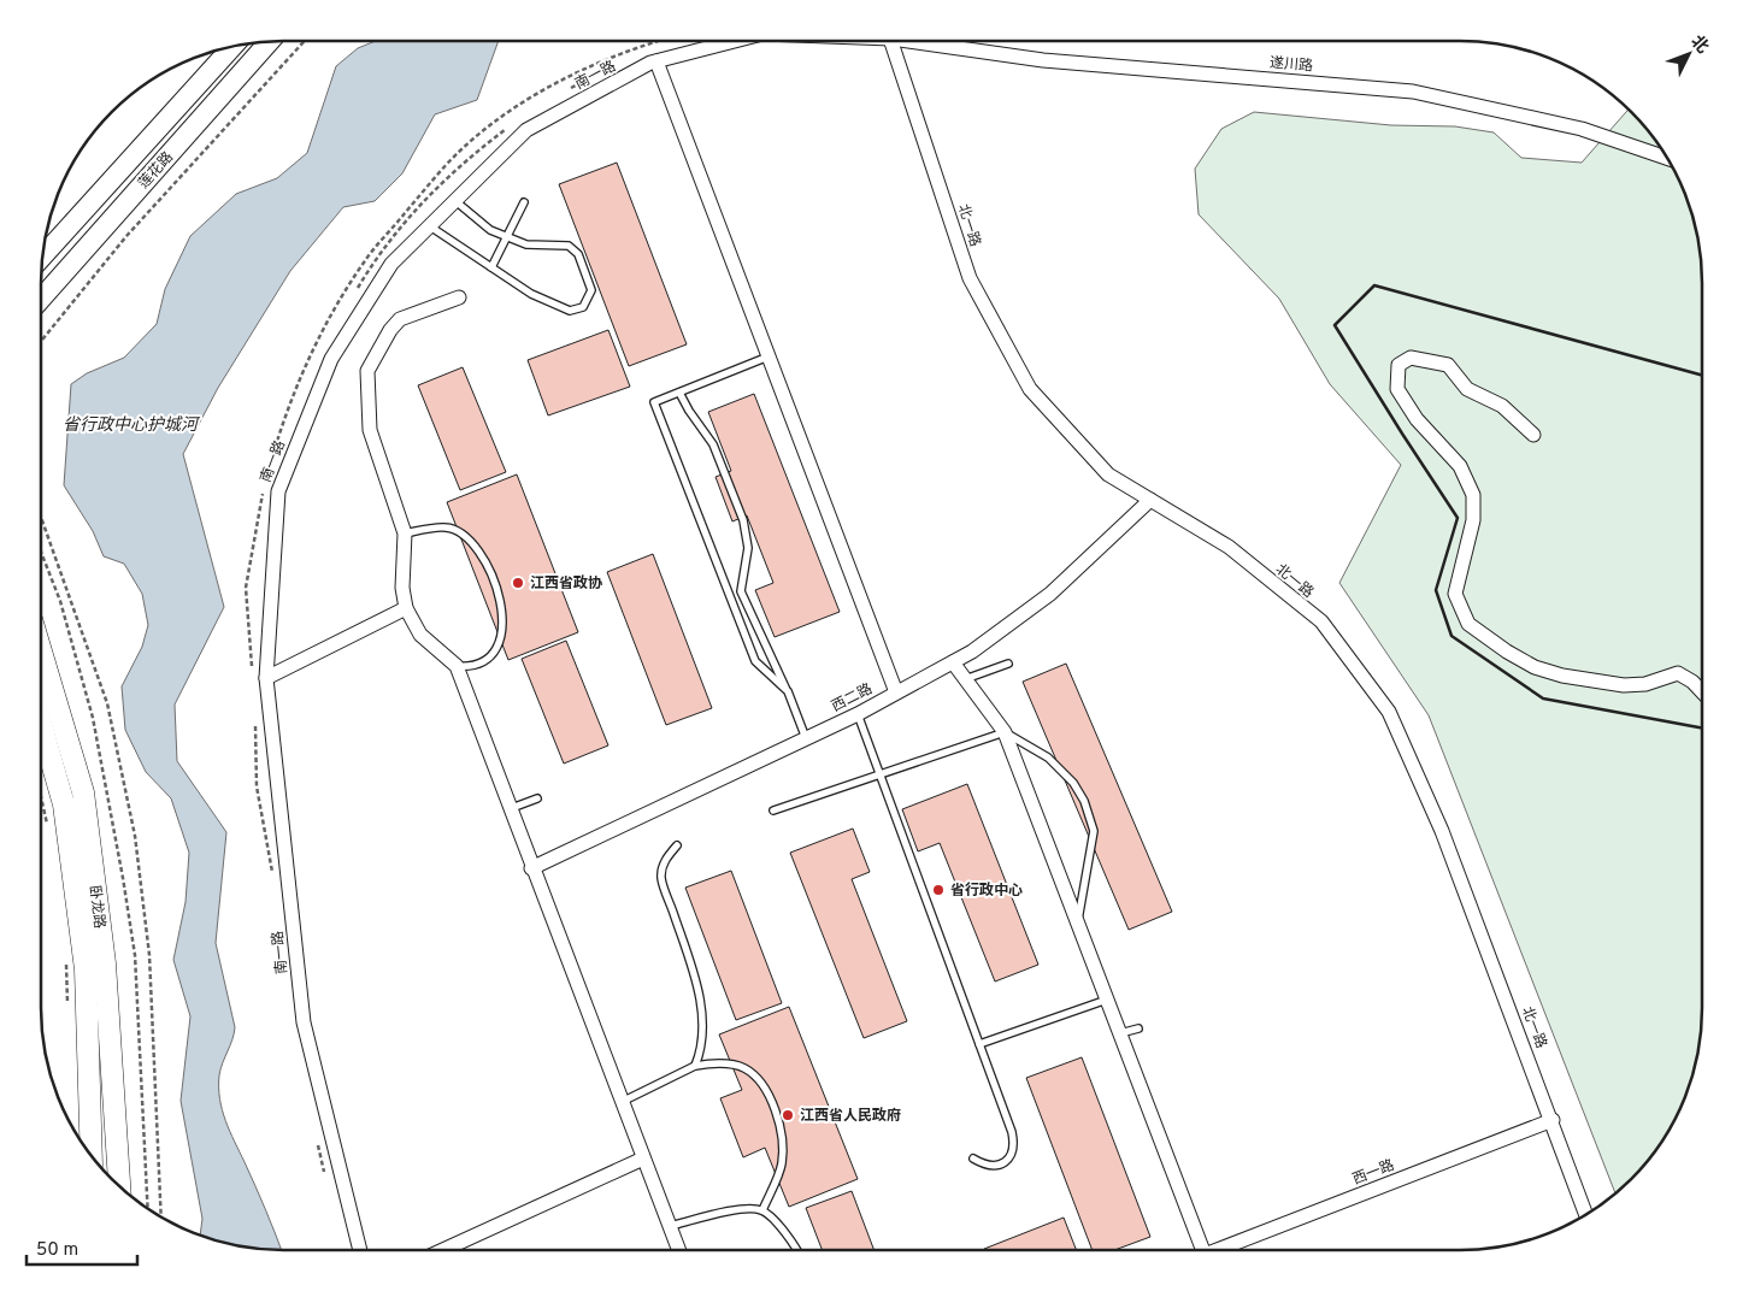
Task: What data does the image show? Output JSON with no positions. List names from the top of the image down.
{
  "streets": {
    "main road": ["莲花路", "卧龙路"],
    "street": [
      "遂川路",
      "南一路",
      "北一路",
      "西二路",
      "西一路"
    ]
  },
  "crossings": [
    ["北一路", "西二路"],
    ["北一路", "西一路"]
  ],
  "water": ["省行政中心护城河"],
  "places": ["江西省政协", "省行政中心", "江西省人民政府"],
  "scale_bar": "50 m",
  "north": "top right"
}
